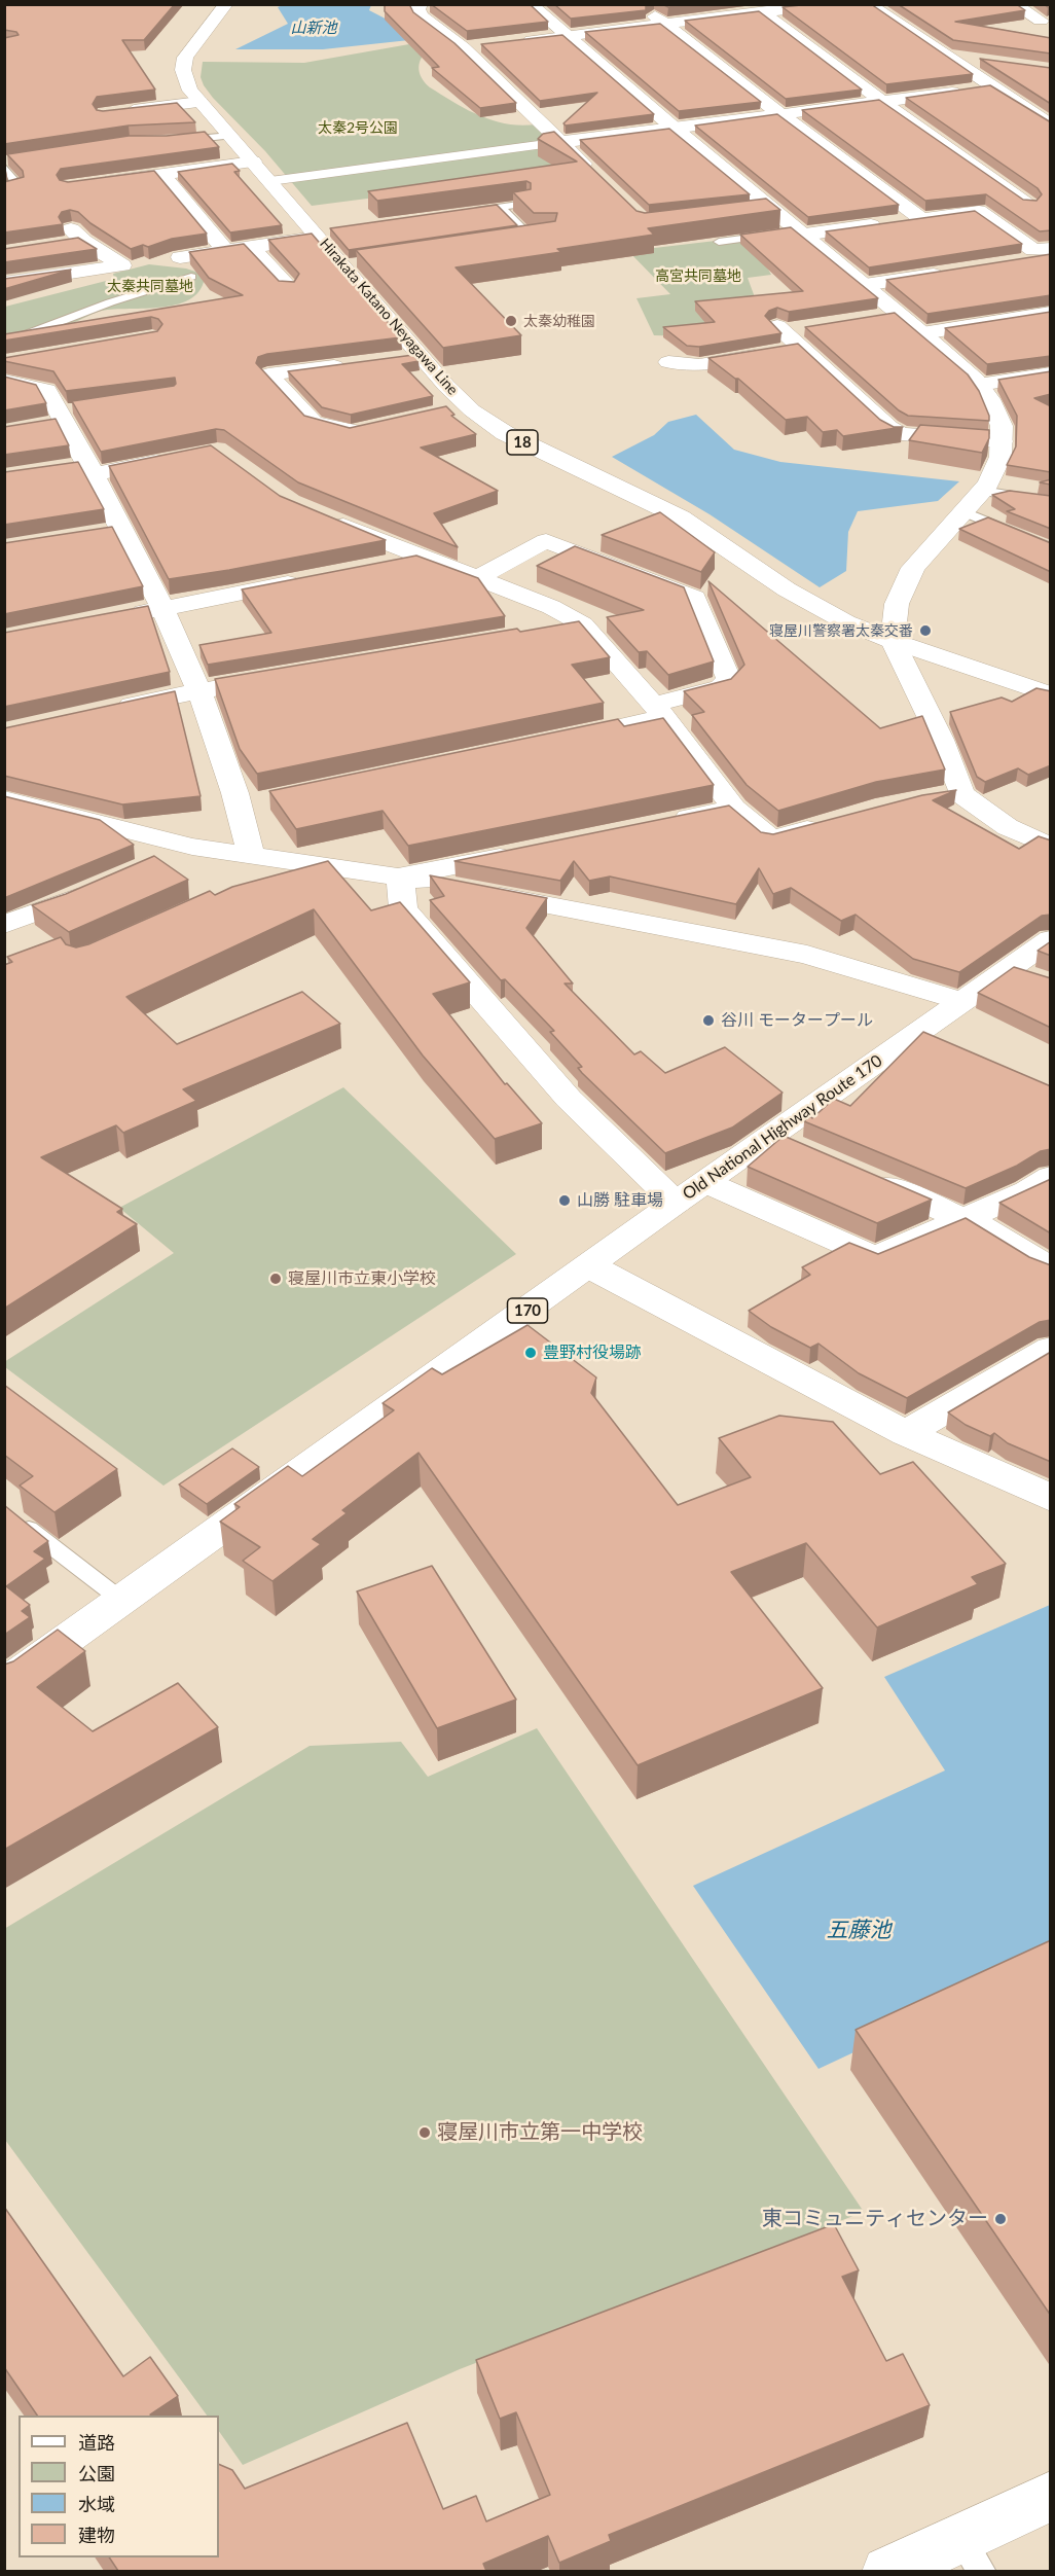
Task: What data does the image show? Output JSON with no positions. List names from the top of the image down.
{
  "streets": {
    "main road": [
      "Hirakata Katano Neyagawa Line",
      "18",
      "Old National Highway Route 170",
      "170"
    ]
  },
  "water": ["山新池", "五藤池"],
  "parks": ["太秦2号公園", "高宮共同墓地", "太秦共同墓地"],
  "places": [
    "太秦幼稚園",
    "寝屋川警察署太秦交番",
    "谷川 モータープール",
    "山勝 駐車場",
    "寝屋川市立東小学校",
    "豊野村役場跡",
    "寝屋川市立第一中学校",
    "東コミュニティセンター"
  ],
  "legend": [
    "道路",
    "公園",
    "水域",
    "建物"
  ]
}
